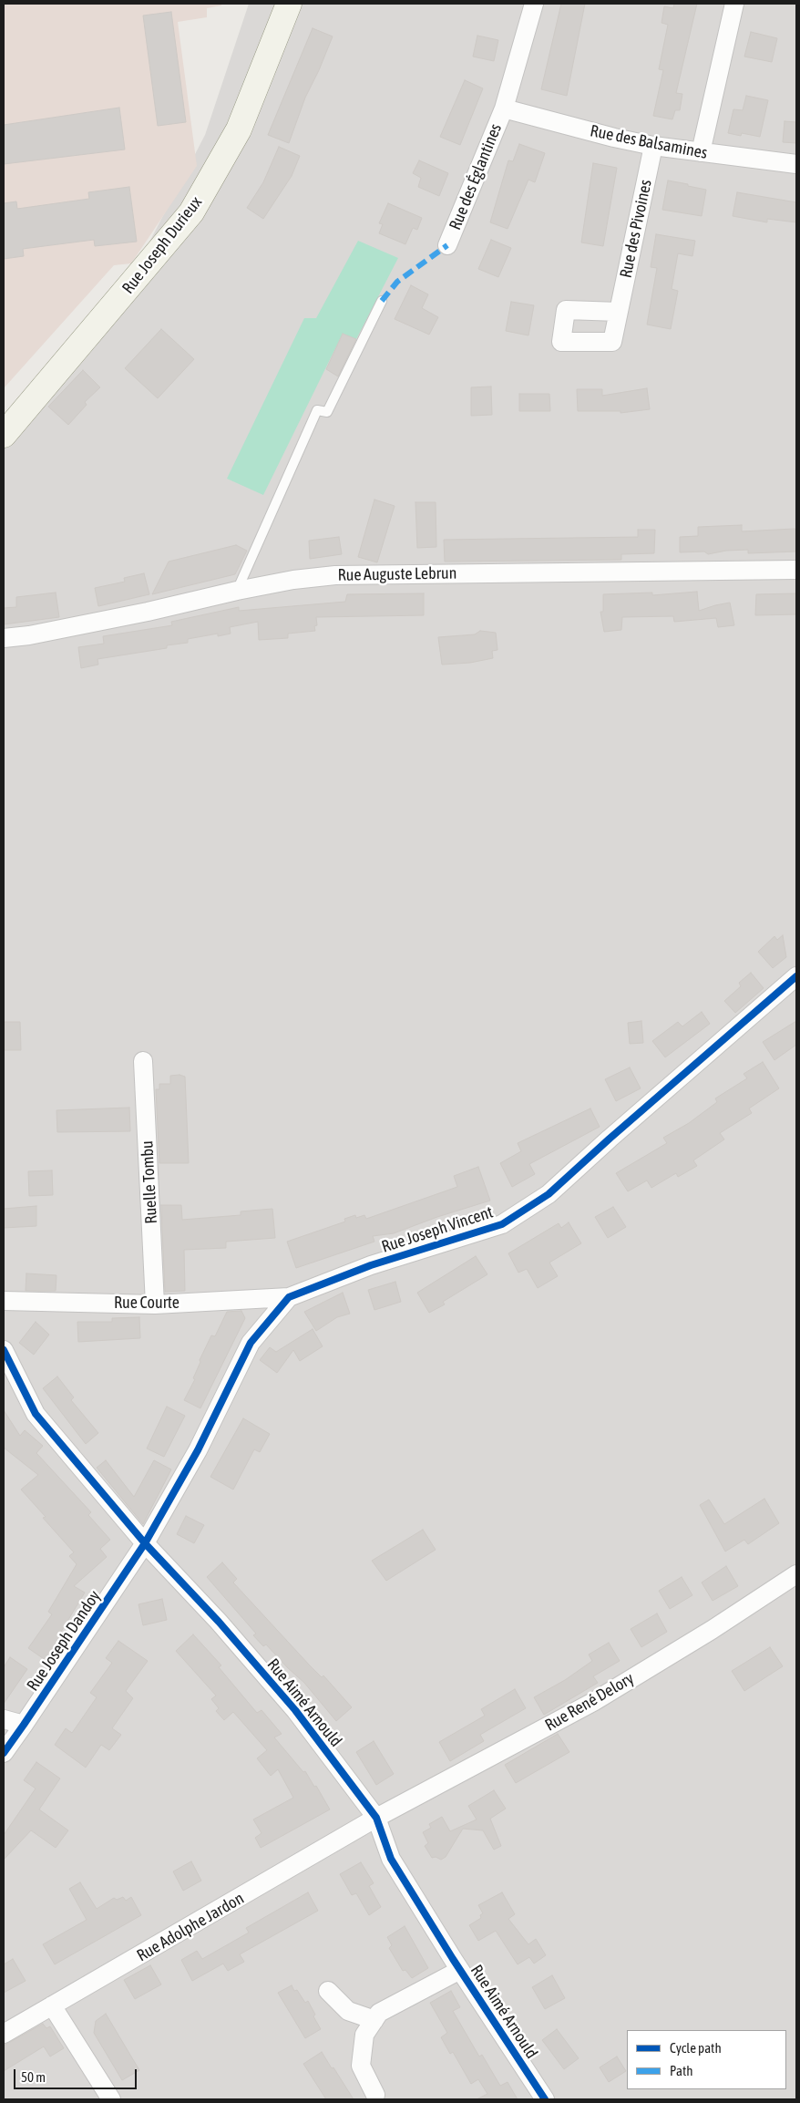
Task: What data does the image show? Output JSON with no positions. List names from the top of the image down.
{
  "streets": {
    "street": [
      "Rue des Balsamines",
      "Rue des Églantines",
      "Rue des Pivoines",
      "Rue Joseph Durieux",
      "Rue Auguste Lebrun",
      "Ruelle Tombu",
      "Rue Joseph Vincent",
      "Rue Courte",
      "Rue Joseph Dandoy",
      "Rue René Delory",
      "Rue Aimé Arnould",
      "Rue Adolphe Jardon"
    ]
  },
  "crossings": [
    ["Rue des Balsamines", "Rue des Églantines"],
    ["Rue des Balsamines", "Rue des Pivoines"],
    ["Ruelle Tombu", "Rue Courte"],
    ["Rue Joseph Vincent", "Rue Courte"],
    ["Rue Joseph Vincent", "Rue Joseph Dandoy"],
    ["Rue Joseph Vincent", "Rue Aimé Arnould"],
    ["Rue Joseph Dandoy", "Rue Aimé Arnould"],
    ["Rue René Delory", "Rue Aimé Arnould"],
    ["Rue René Delory", "Rue Adolphe Jardon"],
    ["Rue Aimé Arnould", "Rue Adolphe Jardon"]
  ],
  "legend": ["Cycle path", "Path"],
  "scale_bar": "50 m"
}
